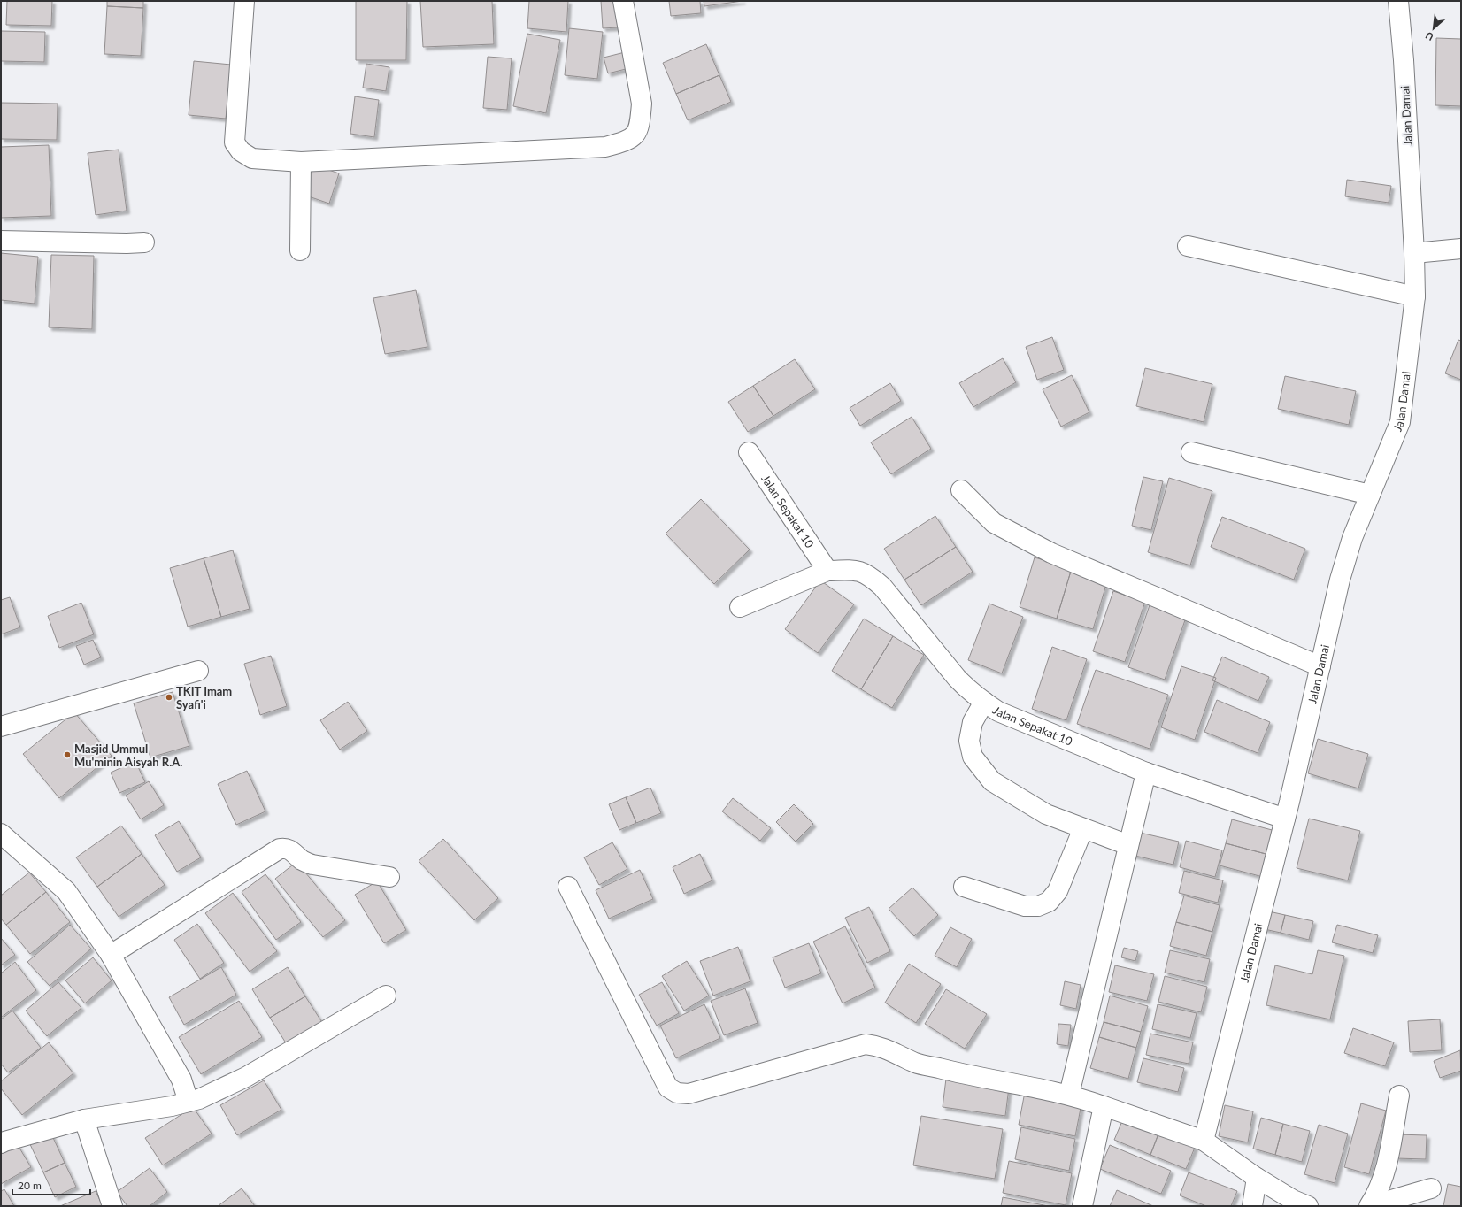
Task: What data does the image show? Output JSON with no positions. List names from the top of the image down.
{
  "streets": {
    "street": ["Jalan Damai", "Jalan Sepakat 10"]
  },
  "crossings": [
    ["Jalan Damai", "Jalan Sepakat 10"]
  ],
  "places": ["TKIT Imam Syafi'i", "Masjid Ummul Mu'minin Aisyah R.A."],
  "scale_bar": "20 m",
  "north": "bottom left"
}
